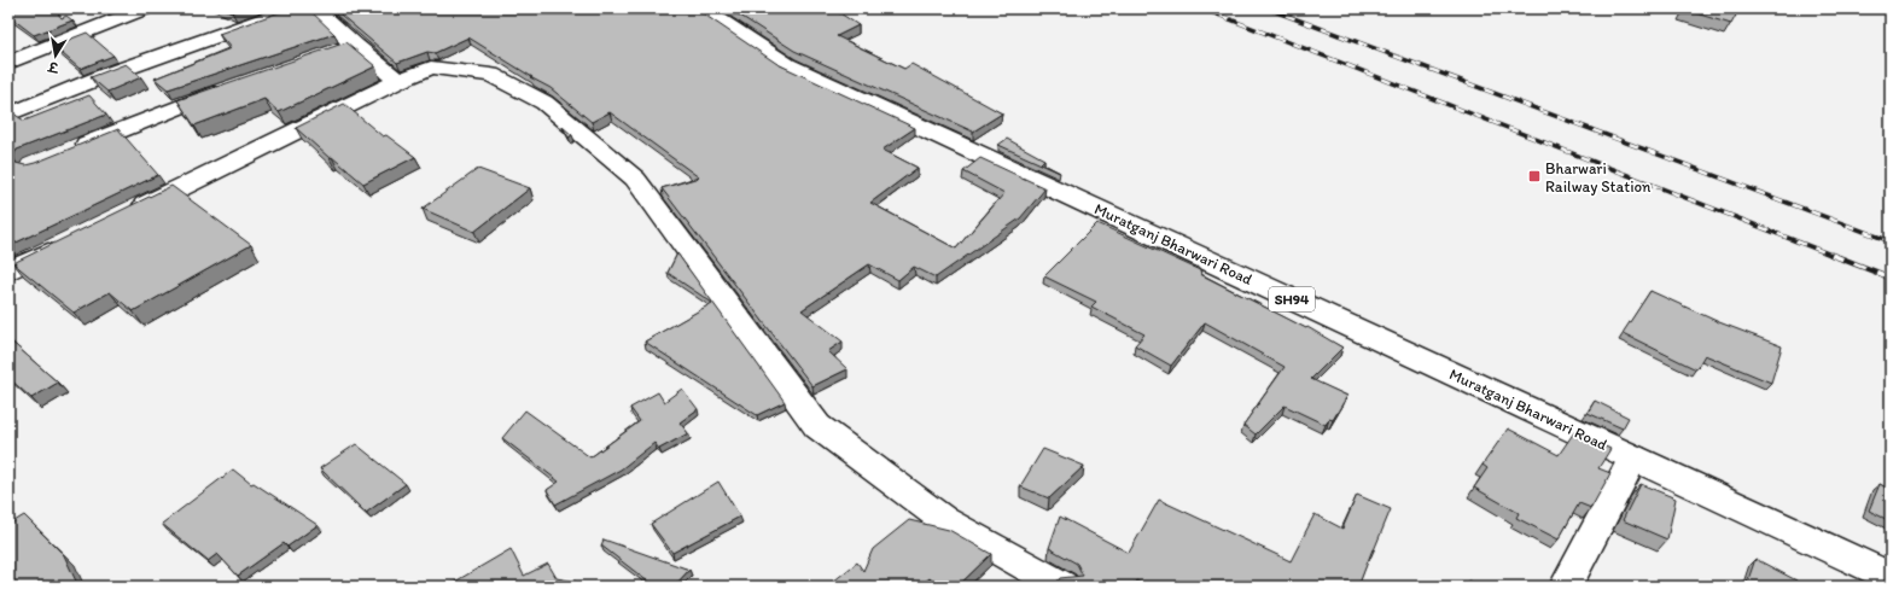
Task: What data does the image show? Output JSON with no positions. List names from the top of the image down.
{
  "streets": {
    "street": ["Muratganj Bharwari Road", "SH94"]
  },
  "places": {
    "transit": ["Bharwari Railway Station"]
  },
  "north": "bottom"
}
